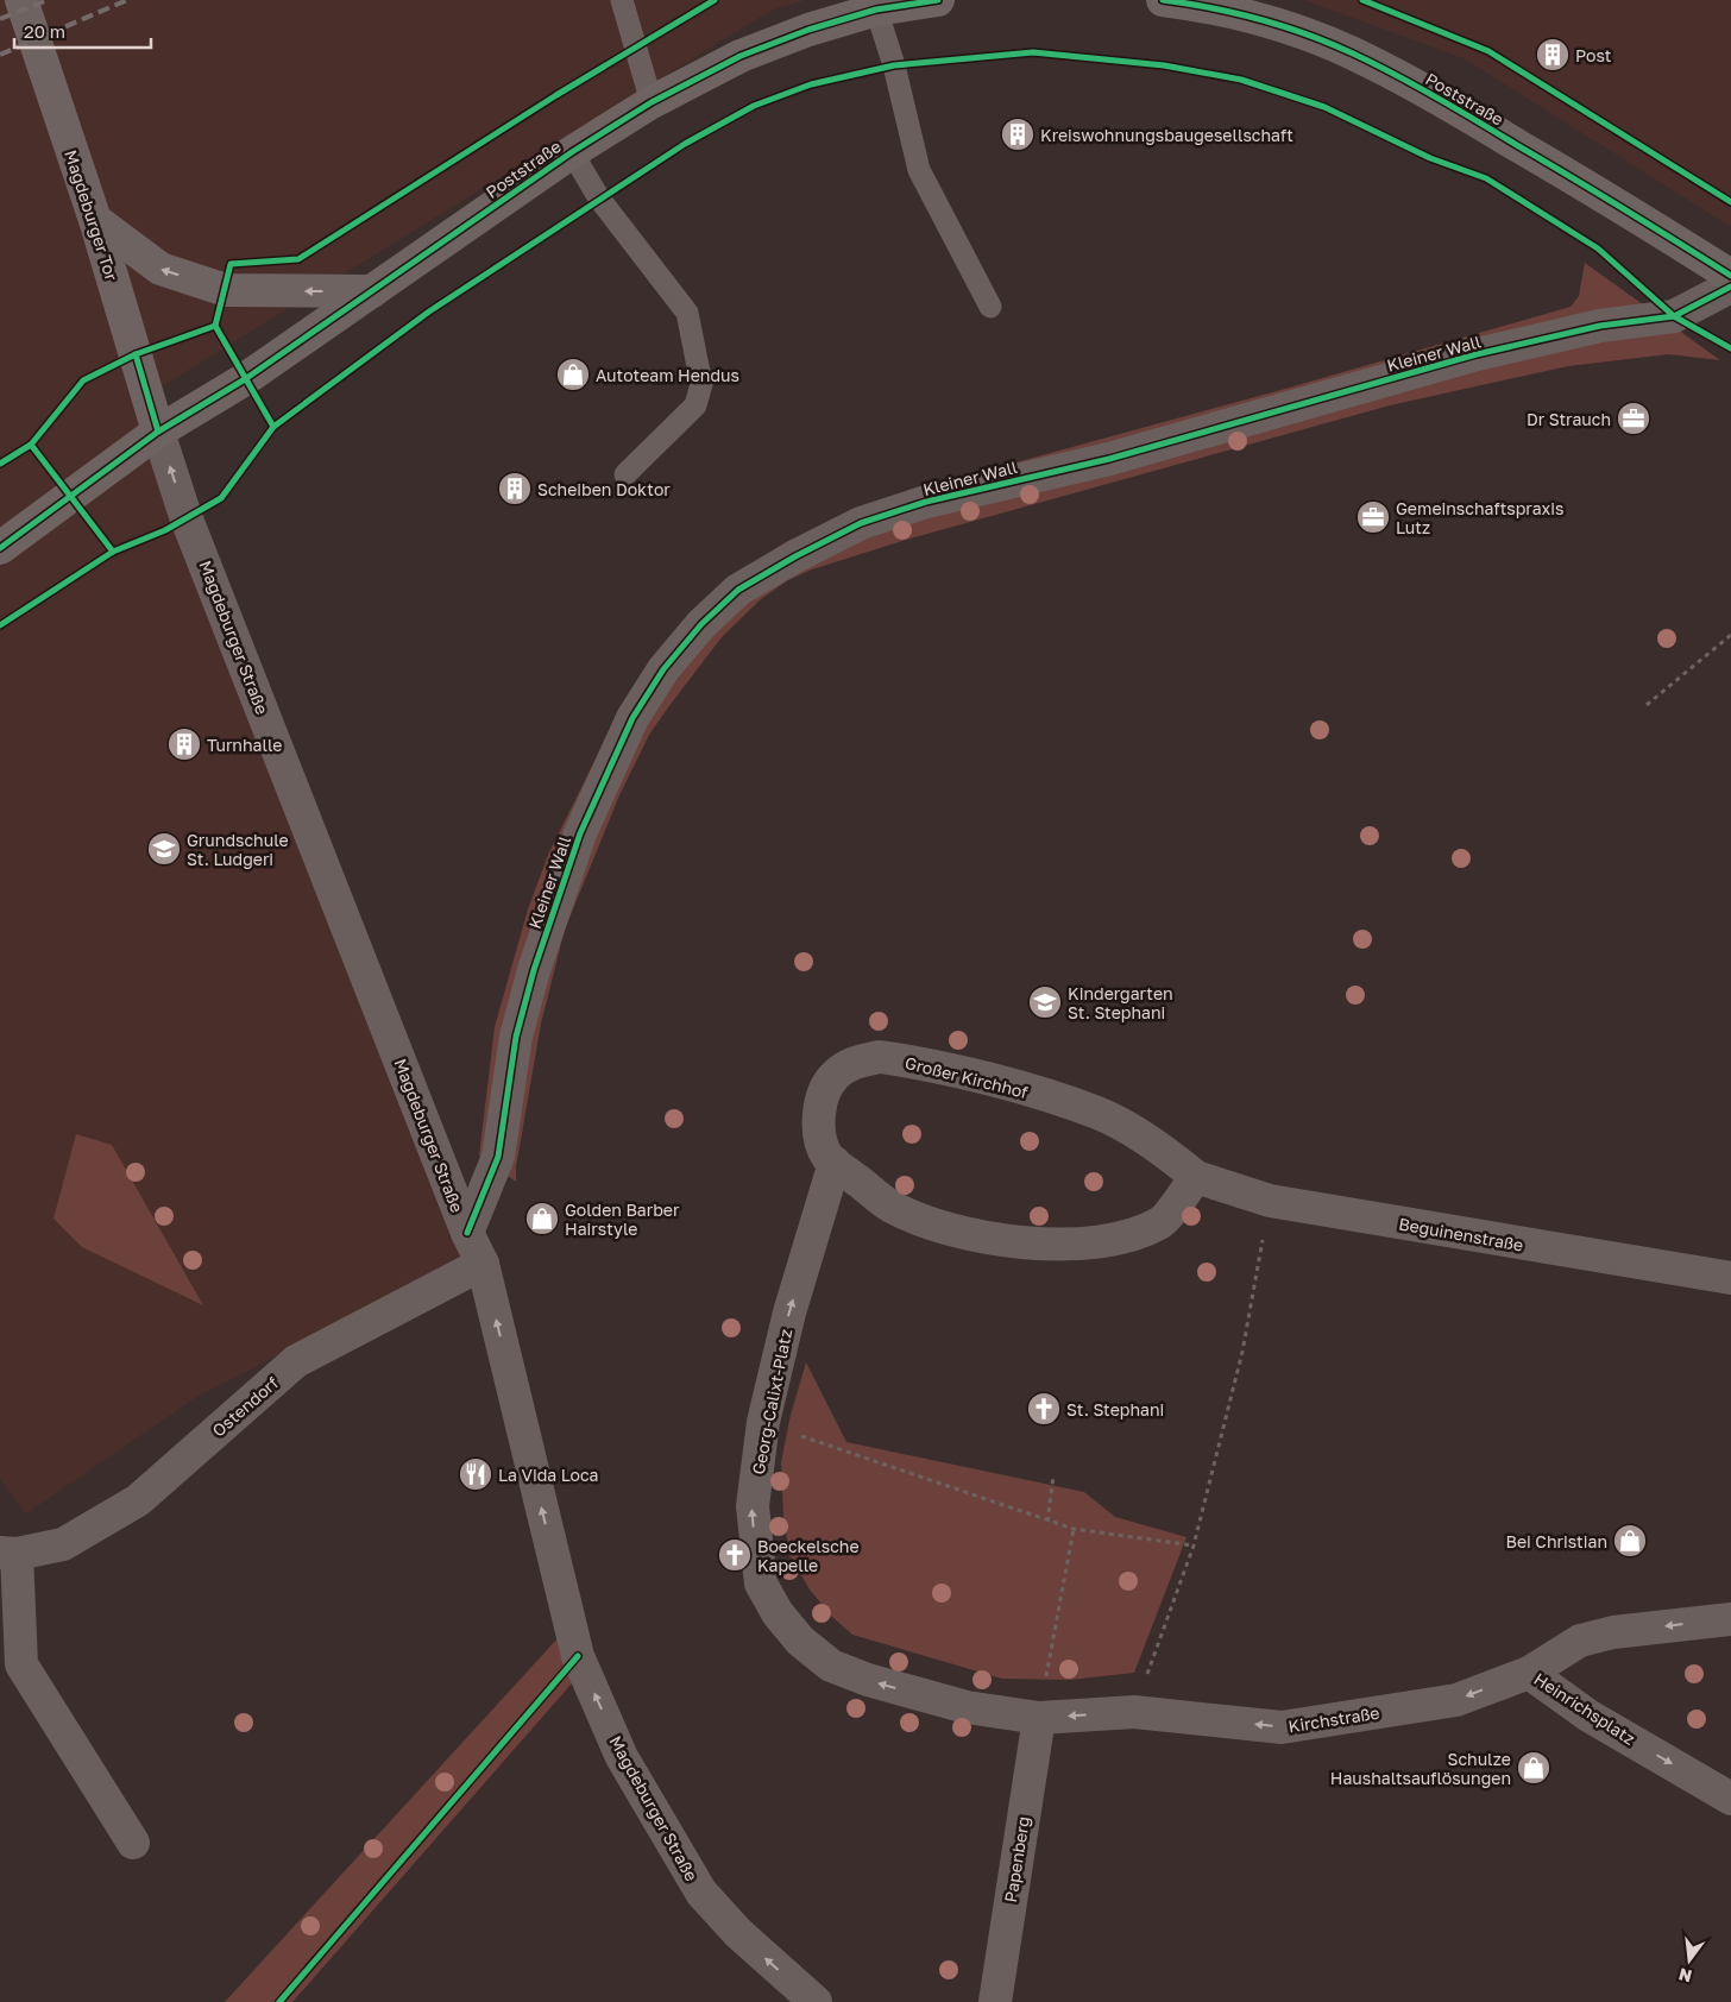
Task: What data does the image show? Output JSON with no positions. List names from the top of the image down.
{
  "streets": {
    "main road": ["Poststraße", "Magdeburger Tor"],
    "street": [
      "Kleiner Wall",
      "Magdeburger Straße",
      "Großer Kirchhof",
      "Beguinenstraße",
      "Georg-Calixt-Platz",
      "Ostendorf",
      "Heinrichsplatz",
      "Kirchstraße",
      "Papenberg"
    ]
  },
  "crossings": [
    ["Poststraße", "Magdeburger Tor"],
    ["Poststraße", "Magdeburger Straße"],
    ["Magdeburger Tor", "Magdeburger Straße"],
    ["Kleiner Wall", "Magdeburger Straße"],
    ["Magdeburger Straße", "Ostendorf"],
    ["Großer Kirchhof", "Beguinenstraße"],
    ["Großer Kirchhof", "Georg-Calixt-Platz"],
    ["Georg-Calixt-Platz", "Kirchstraße"],
    ["Georg-Calixt-Platz", "Papenberg"],
    ["Heinrichsplatz", "Kirchstraße"]
  ],
  "one_way": ["Magdeburger Straße", "Kirchstraße"],
  "places": {
    "building": [
      "Post",
      "Kreiswohnungsbaugesellschaft",
      "Scheiben Doktor",
      "Turnhalle"
    ],
    "shop": [
      "Autoteam Hendus",
      "Golden Barber Hairstyle",
      "Bei Christian",
      "Schulze Haushaltsauflösungen"
    ],
    "office": ["Dr Strauch", "Gemeinschaftspraxis Lutz"],
    "school or university": ["Grundschule St. Ludgeri", "Kindergarten St. Stephani"],
    "church": ["St. Stephani", "Boeckelsche Kapelle"],
    "restaurant": ["La Vida Loca"]
  },
  "scale_bar": "20 m",
  "north": "bottom"
}
